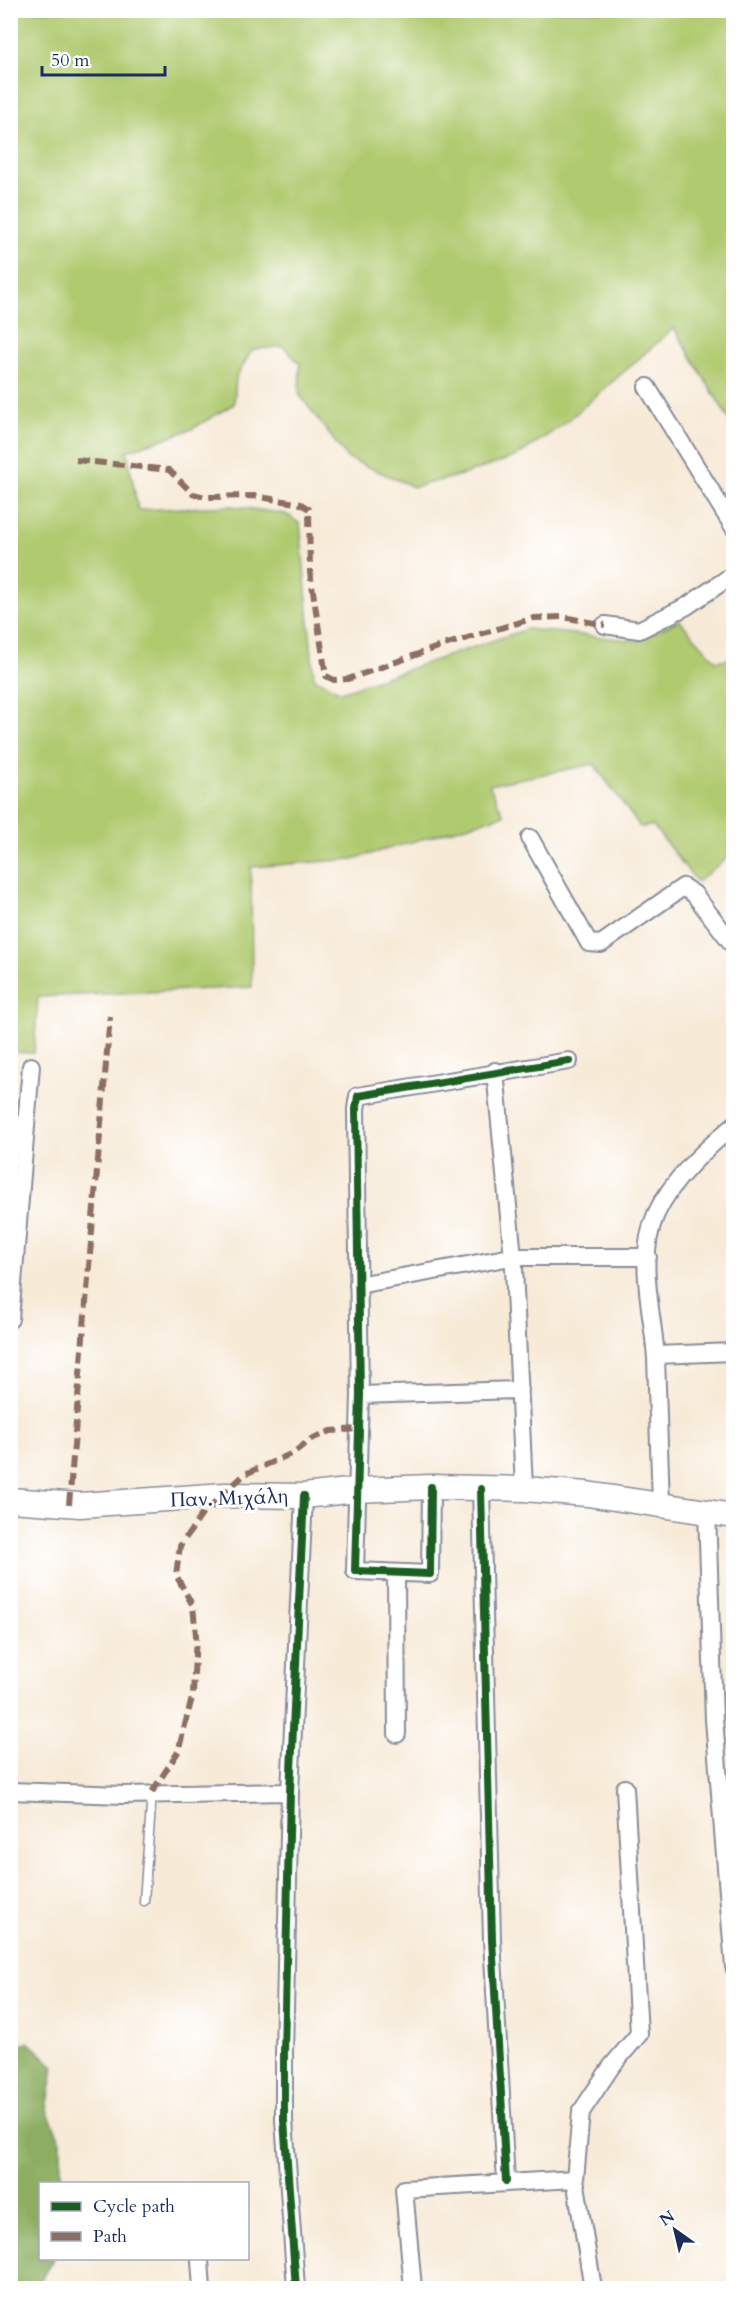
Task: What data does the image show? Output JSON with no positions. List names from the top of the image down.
{
  "streets": {
    "street": ["Παν. Μιχάλη"]
  },
  "legend": ["Cycle path", "Path"],
  "scale_bar": "50 m",
  "north": "top left"
}
